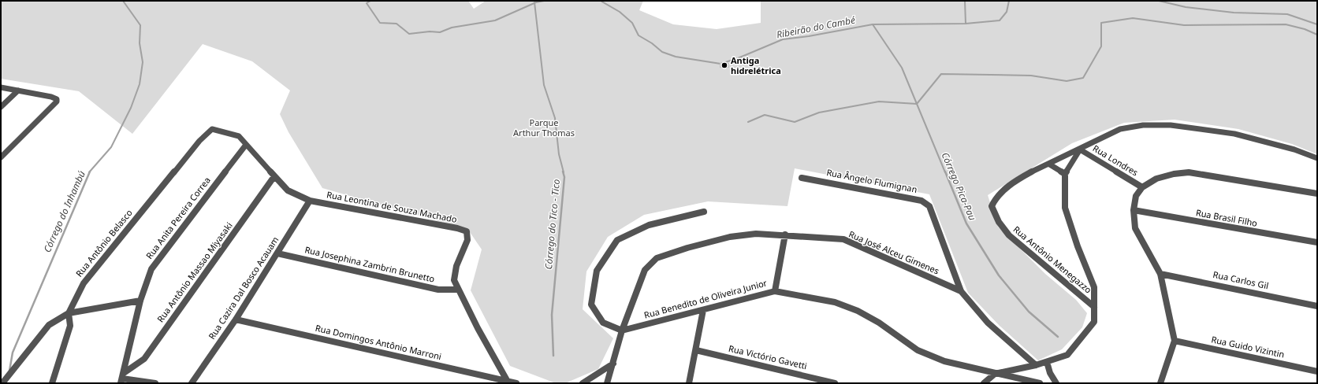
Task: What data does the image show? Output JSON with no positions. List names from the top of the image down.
{
  "streets": {
    "street": [
      "Rua Londres",
      "Rua Ângelo Flumignan",
      "Rua Leontina de Souza Machado",
      "Rua Anita Pereira Correa",
      "Rua Brasil Filho",
      "Rua Antônio Belasco",
      "Rua José Alceu Gimenes",
      "Rua Antônio Menegazzo",
      "Rua Josephina Zambrin Brunetto",
      "Rua Antônio Massao Miyasaki",
      "Rua Carlos Gil",
      "Rua Cazira Dal Bosco Acauam",
      "Rua Benedito de Oliveira Junior",
      "Rua Domingos Antônio Marroni",
      "Rua Guido Vizintin",
      "Rua Victório Gavetti"
    ]
  },
  "crossings": [
    ["Rua Ângelo Flumignan", "Rua José Alceu Gimenes"],
    ["Rua Leontina de Souza Machado", "Rua Anita Pereira Correa"],
    ["Rua Leontina de Souza Machado", "Rua Antônio Belasco"],
    ["Rua Leontina de Souza Machado", "Rua Josephina Zambrin Brunetto"],
    ["Rua Leontina de Souza Machado", "Rua Antônio Massao Miyasaki"],
    ["Rua Leontina de Souza Machado", "Rua Cazira Dal Bosco Acauam"],
    ["Rua Leontina de Souza Machado", "Rua Domingos Antônio Marroni"],
    ["Rua Anita Pereira Correa", "Rua Antônio Massao Miyasaki"],
    ["Rua José Alceu Gimenes", "Rua Benedito de Oliveira Junior"],
    ["Rua Josephina Zambrin Brunetto", "Rua Cazira Dal Bosco Acauam"],
    ["Rua Cazira Dal Bosco Acauam", "Rua Domingos Antônio Marroni"]
  ],
  "water": [
    "Ribeirão do Cambé",
    "Córrego Pica-Pau",
    "Córrego do Inhambú",
    "Córrego do Tico - Tico"
  ],
  "parks": ["Parque Arthur Thomas"],
  "places": ["Antiga hidrelétrica"]
}
